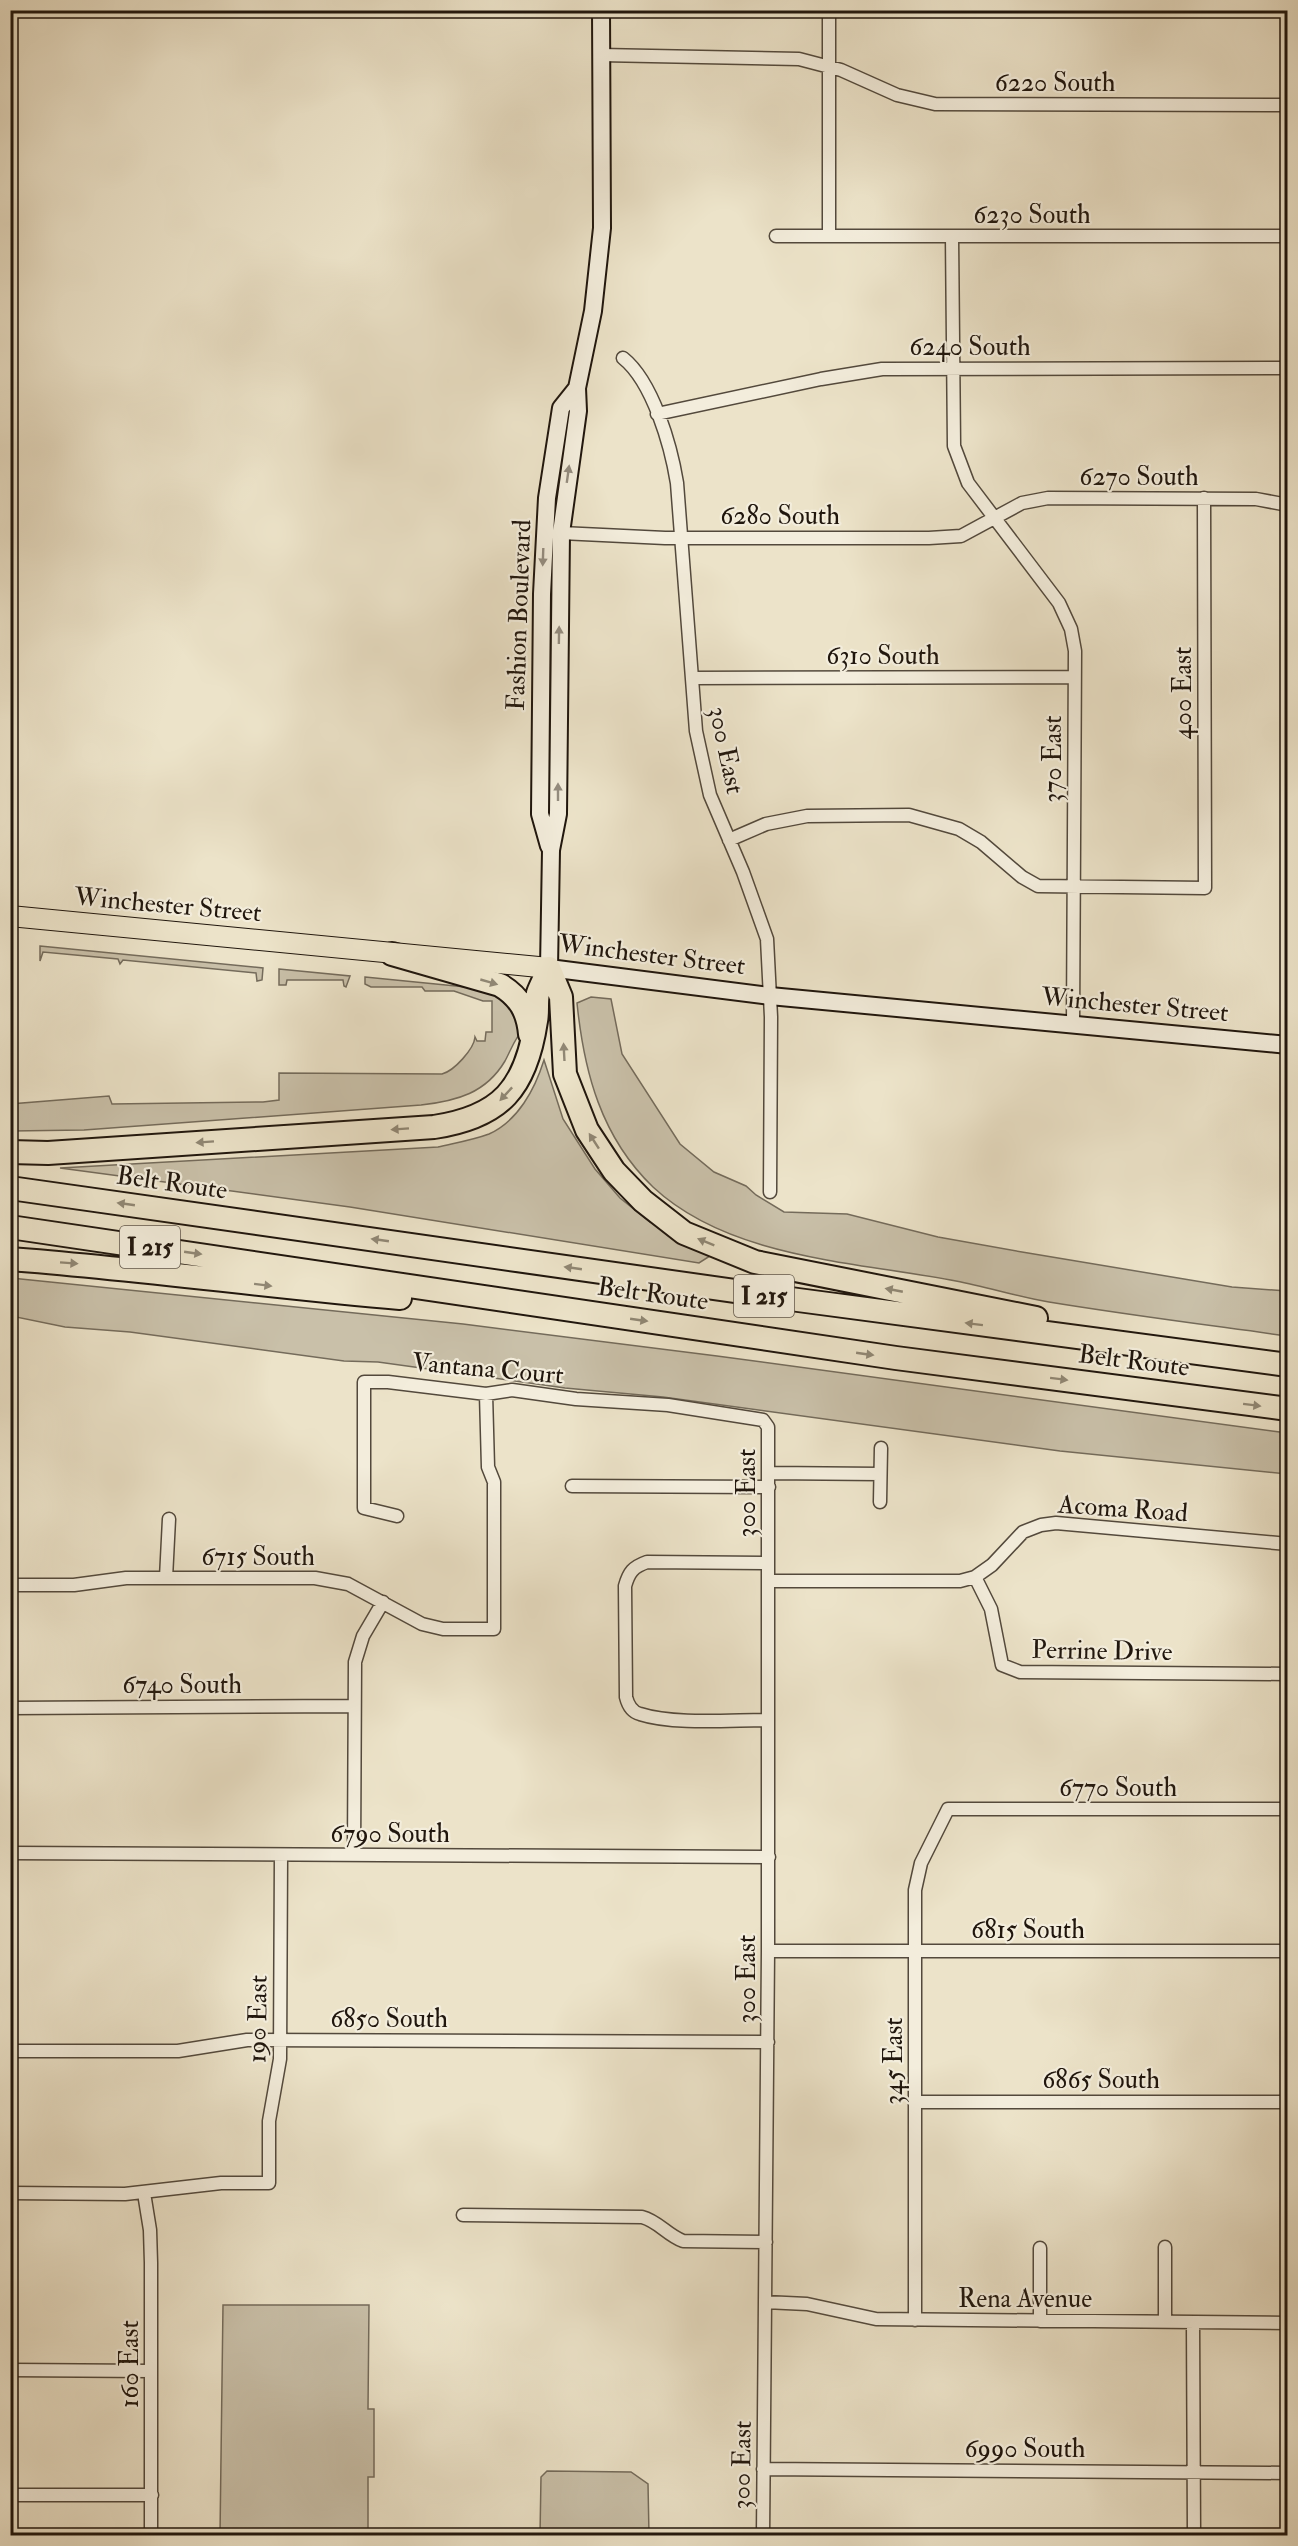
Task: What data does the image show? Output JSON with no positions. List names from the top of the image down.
{
  "streets": {
    "highway": ["Belt Route", "I 215"],
    "main road": ["Winchester Street"],
    "street": [
      "6220 South",
      "6230 South",
      "6240 South",
      "6270 South",
      "6280 South",
      "Fashion Boulevard",
      "6310 South",
      "400 East",
      "300 East",
      "370 East",
      "Vantana Court",
      "Acoma Road",
      "6715 South",
      "Perrine Drive",
      "6740 South",
      "6770 South",
      "6790 South",
      "6815 South",
      "6850 South",
      "190 East",
      "345 East",
      "6865 South",
      "Rena Avenue",
      "160 East",
      "6990 South"
    ]
  },
  "crossings": [
    ["6220 South", "Fashion Boulevard"],
    ["6230 South", "370 East"],
    ["6240 South", "300 East"],
    ["6240 South", "370 East"],
    ["6270 South", "6280 South"],
    ["6270 South", "400 East"],
    ["6270 South", "370 East"],
    ["6280 South", "Fashion Boulevard"],
    ["6280 South", "300 East"],
    ["6280 South", "370 East"],
    ["Fashion Boulevard", "Winchester Street"],
    ["6310 South", "300 East"],
    ["6310 South", "370 East"],
    ["400 East", "370 East"],
    ["300 East", "Winchester Street"],
    ["300 East", "Vantana Court"],
    ["300 East", "6790 South"],
    ["300 East", "6815 South"],
    ["300 East", "6850 South"],
    ["300 East", "Rena Avenue"],
    ["300 East", "6990 South"],
    ["370 East", "Winchester Street"],
    ["Vantana Court", "6715 South"],
    ["Acoma Road", "Perrine Drive"],
    ["6770 South", "345 East"],
    ["6790 South", "190 East"],
    ["6815 South", "345 East"],
    ["6850 South", "190 East"],
    ["190 East", "160 East"],
    ["345 East", "6865 South"],
    ["345 East", "Rena Avenue"]
  ]
}
